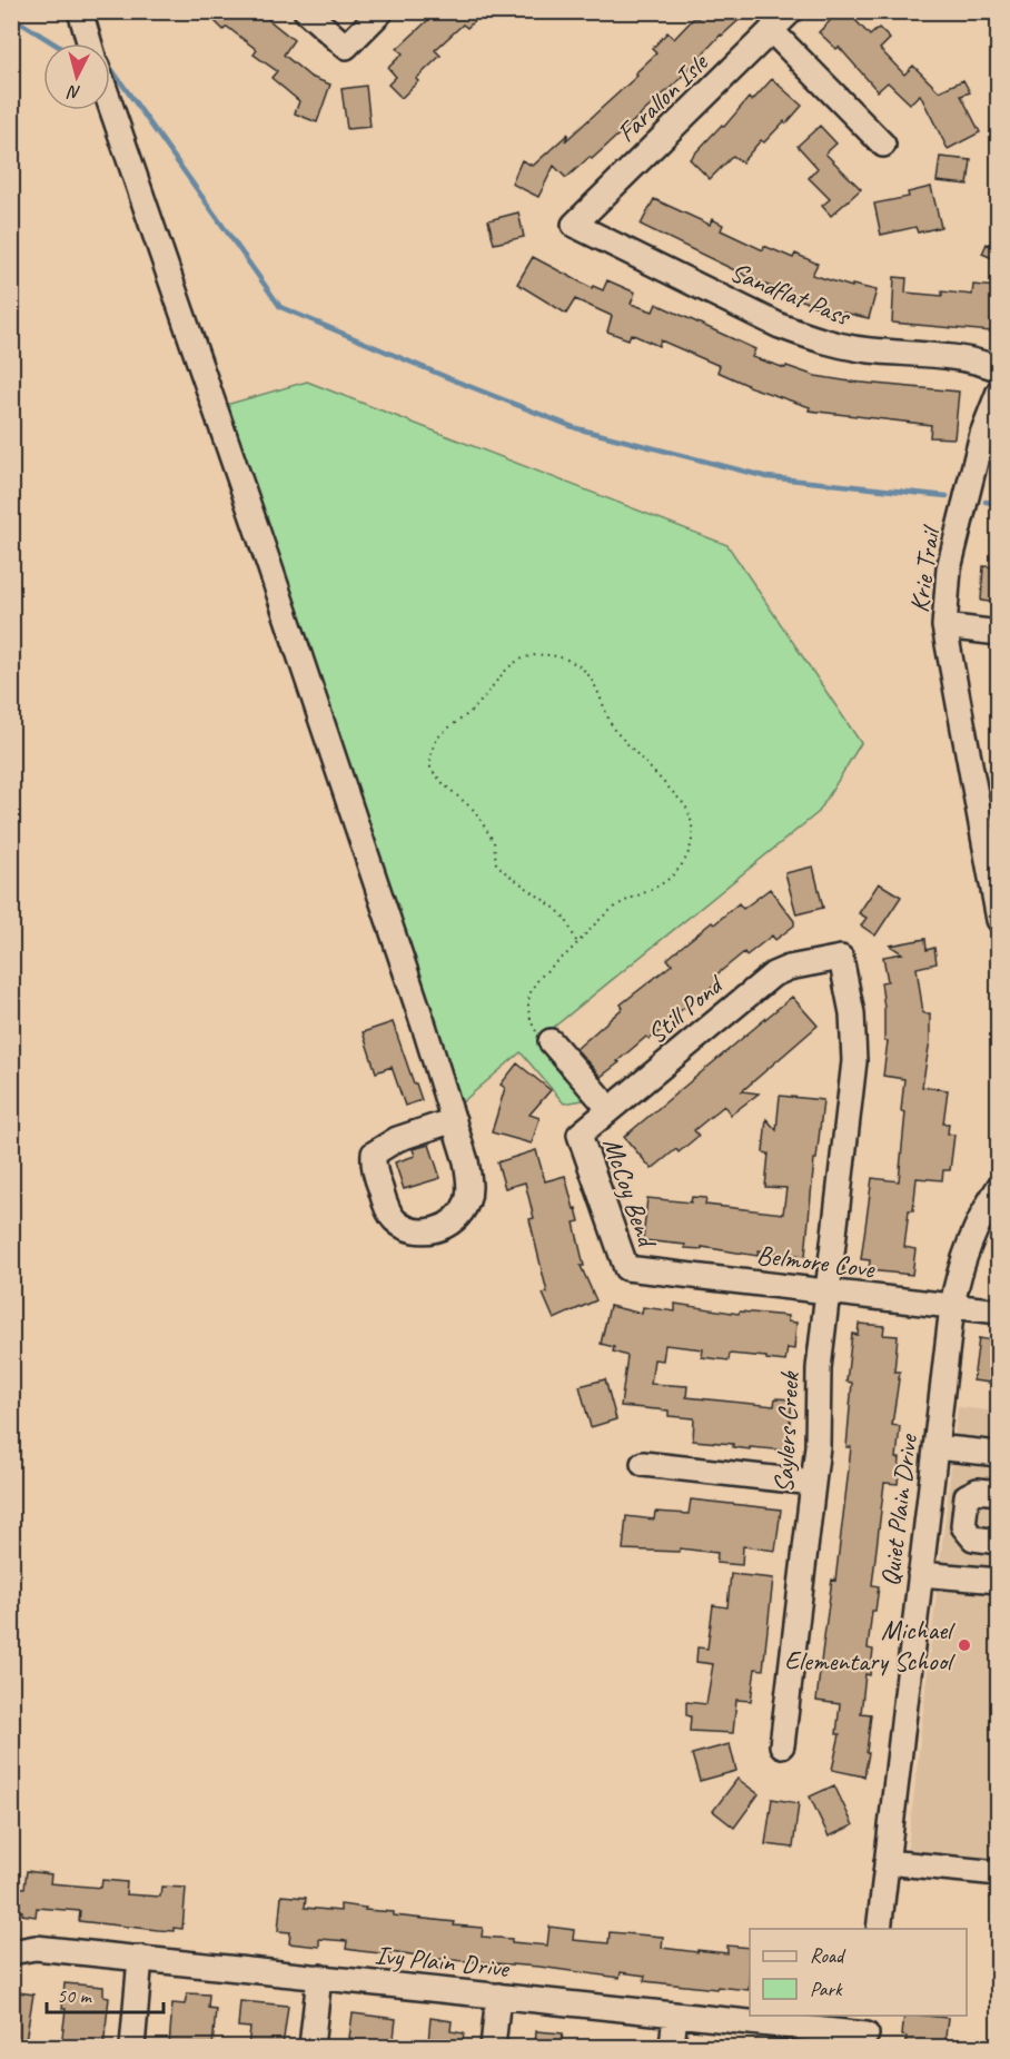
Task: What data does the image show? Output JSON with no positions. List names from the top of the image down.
{
  "streets": {
    "street": [
      "Farallon Isle",
      "Sandflat Pass",
      "Krie Trail",
      "Still Pond",
      "McCoy Bend",
      "Belmore Cove",
      "Saylers Creek",
      "Quiet Plain Drive",
      "Ivy Plain Drive"
    ]
  },
  "crossings": [
    ["Farallon Isle", "Sandflat Pass"],
    ["Still Pond", "McCoy Bend"],
    ["Still Pond", "Saylers Creek"],
    ["McCoy Bend", "Belmore Cove"],
    ["Belmore Cove", "Saylers Creek"],
    ["Belmore Cove", "Quiet Plain Drive"]
  ],
  "places": ["Michael Elementary School"],
  "legend": ["Road", "Park"],
  "scale_bar": "50 m",
  "north": "bottom"
}
